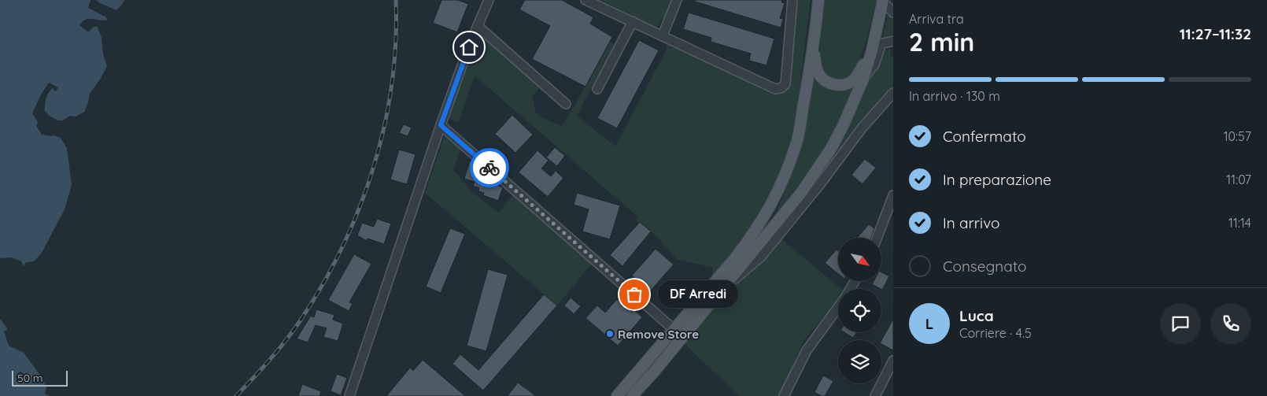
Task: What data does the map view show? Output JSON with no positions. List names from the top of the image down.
{
  "places": ["DF Arredi", "Remove Store"],
  "scale_bar": "50 m",
  "north": "bottom right",
  "page": {
    "heading": ["2 min", "Arriva tra", "11:27–11:32"],
    "panel": ["Luca", "Corriere · 4.5"],
    "bar": "In arrivo · 130 m",
    "list": [
      ["Confermato", "10:57"],
      ["In preparazione", "11:07"],
      ["In arrivo", "11:14"],
      "Consegnato"
    ],
    "bubble": "DF Arredi",
    "round": "L",
    "scale": "50 m"
  }
}
